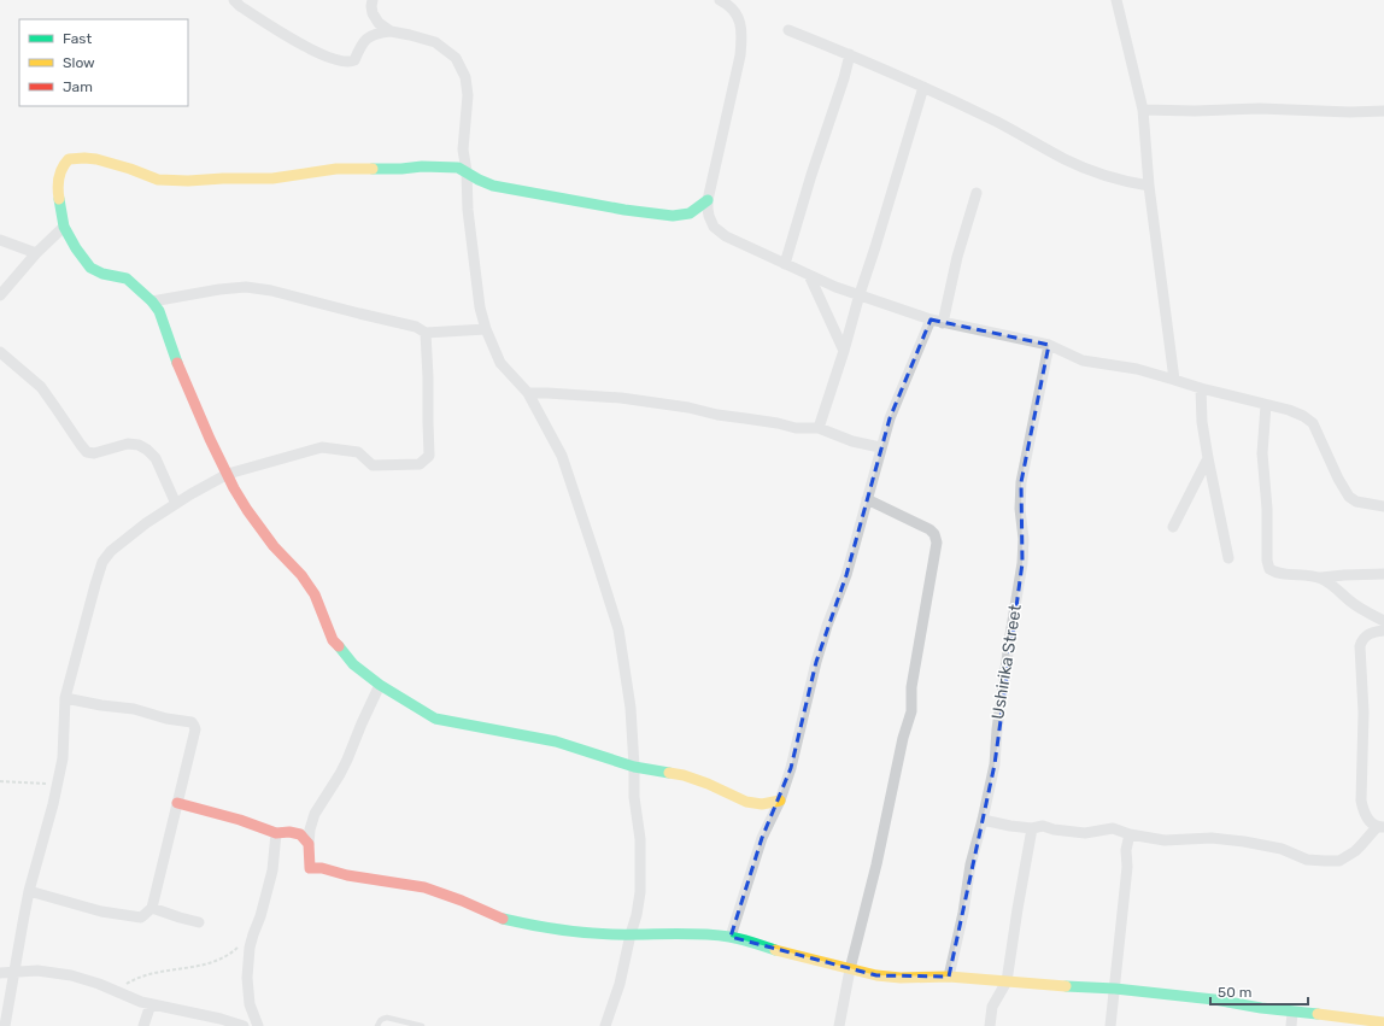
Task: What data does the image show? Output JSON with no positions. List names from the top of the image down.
{
  "streets": {
    "street": ["Ushirika Street"]
  },
  "legend": ["Fast", "Slow", "Jam"],
  "scale_bar": "50 m"
}
